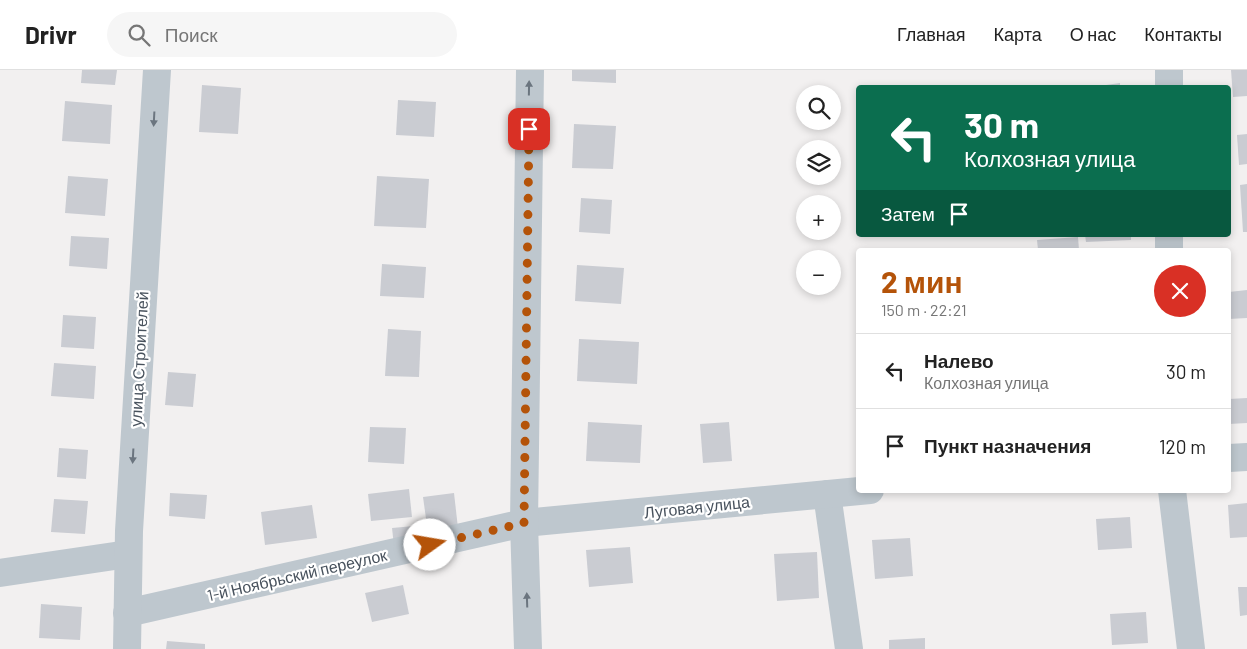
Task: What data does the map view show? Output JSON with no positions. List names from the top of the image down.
{
  "streets": {
    "street": ["улица Строителей", "Луговая улица", "1-й Ноябрьский переулок"]
  },
  "crossings": [
    ["улица Строителей", "1-й Ноябрьский переулок"],
    ["Луговая улица", "1-й Ноябрьский переулок"]
  ],
  "one_way": ["улица Строителей"],
  "page": {
    "header": "Drivr",
    "search": "Поиск",
    "nav": [
      "Главная",
      "Карта",
      "О нас",
      "Контакты"
    ],
    "map_buttons": ["+", "−"],
    "turn": ["30 m", "Колхозная улица"],
    "then": "Затем",
    "heading": ["2 мин", "150 m · 22:21"],
    "list": [
      {
        "name": "Налево",
        "note": "Колхозная улица",
        "value": "30 m"
      },
      {
        "name": "Пункт назначения",
        "value": "120 m"
      }
    ]
  }
}
